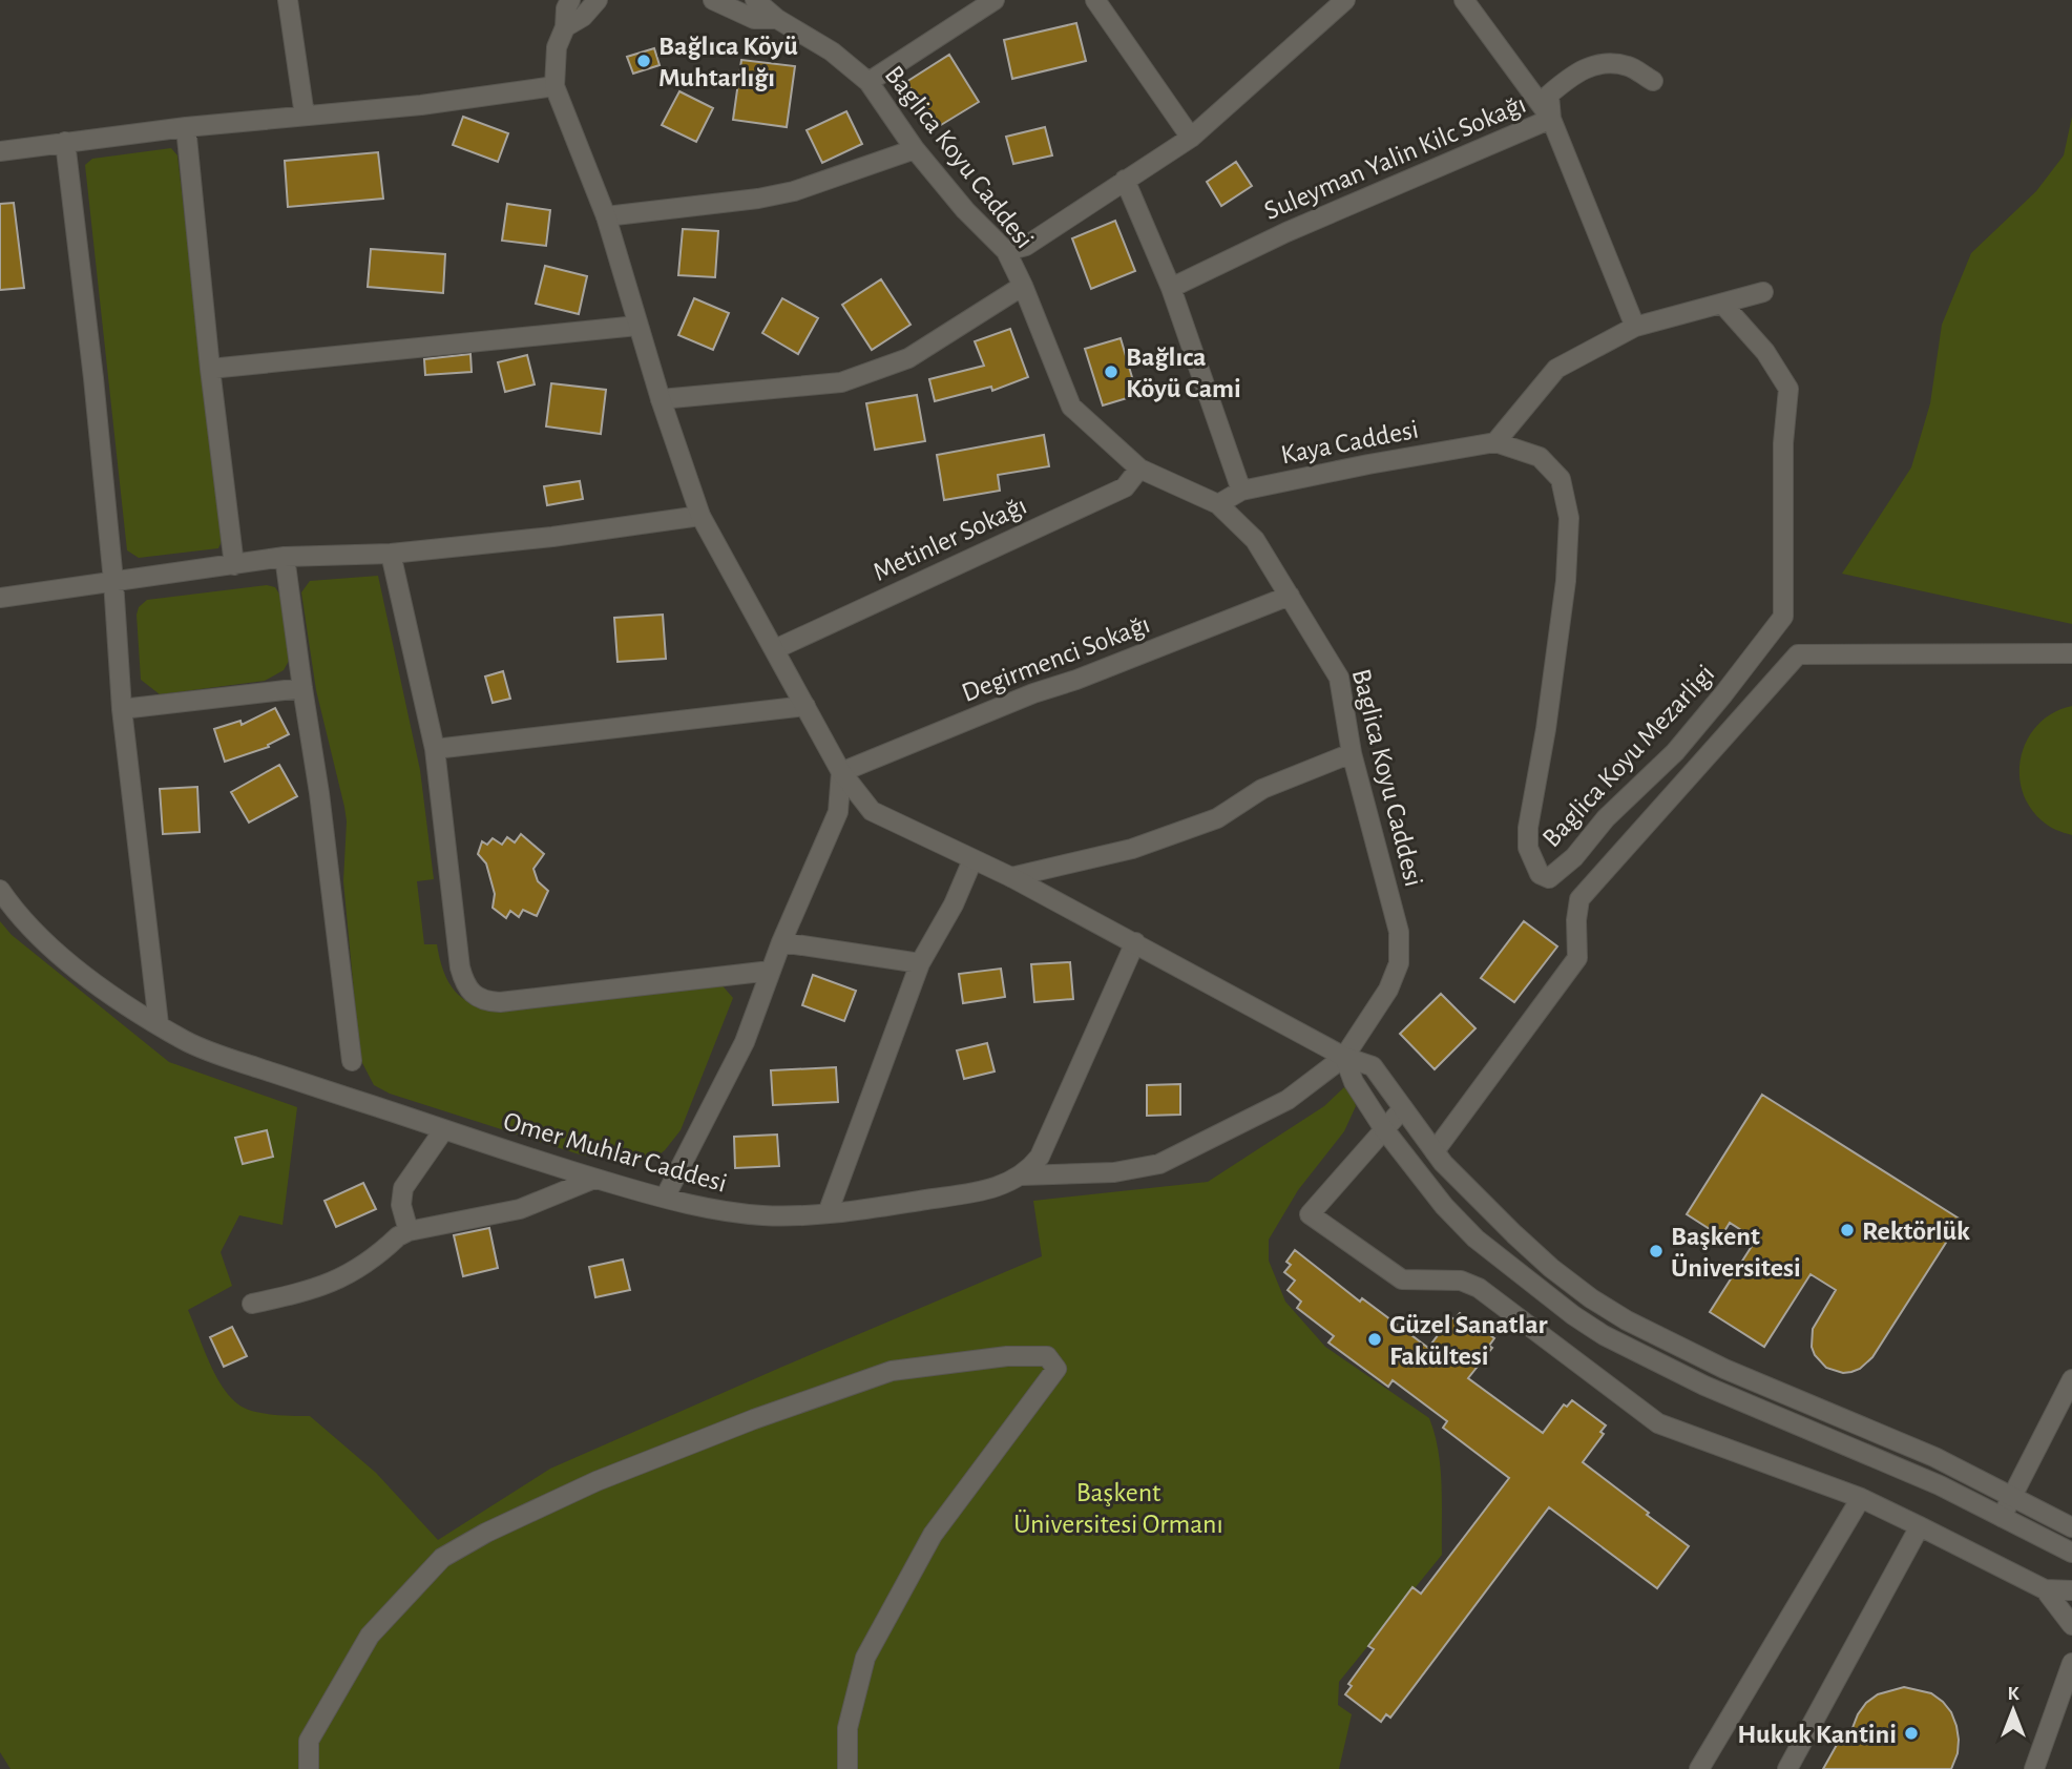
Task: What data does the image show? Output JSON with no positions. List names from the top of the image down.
{
  "streets": {
    "street": [
      "Baglica Koyu Caddesi",
      "Suleyman Yalin Kilc Sokağı",
      "Kaya Caddesi",
      "Metinler Sokağı",
      "Degirmenci Sokağı",
      "Baglica Koyu Mezarligi",
      "Omer Muhlar Caddesi"
    ]
  },
  "crossings": [
    ["Baglica Koyu Caddesi", "Kaya Caddesi"],
    ["Baglica Koyu Caddesi", "Metinler Sokağı"],
    ["Baglica Koyu Caddesi", "Degirmenci Sokağı"],
    ["Baglica Koyu Caddesi", "Omer Muhlar Caddesi"],
    ["Kaya Caddesi", "Baglica Koyu Mezarligi"]
  ],
  "parks": ["Başkent Üniversitesi Ormanı"],
  "places": [
    "Bağlıca Köyü Muhtarlığı",
    "Bağlıca Köyü Cami",
    "Rektörlük",
    "Başkent Üniversitesi",
    "Güzel Sanatlar Fakültesi",
    "Hukuk Kantini"
  ],
  "north": "top"
}
